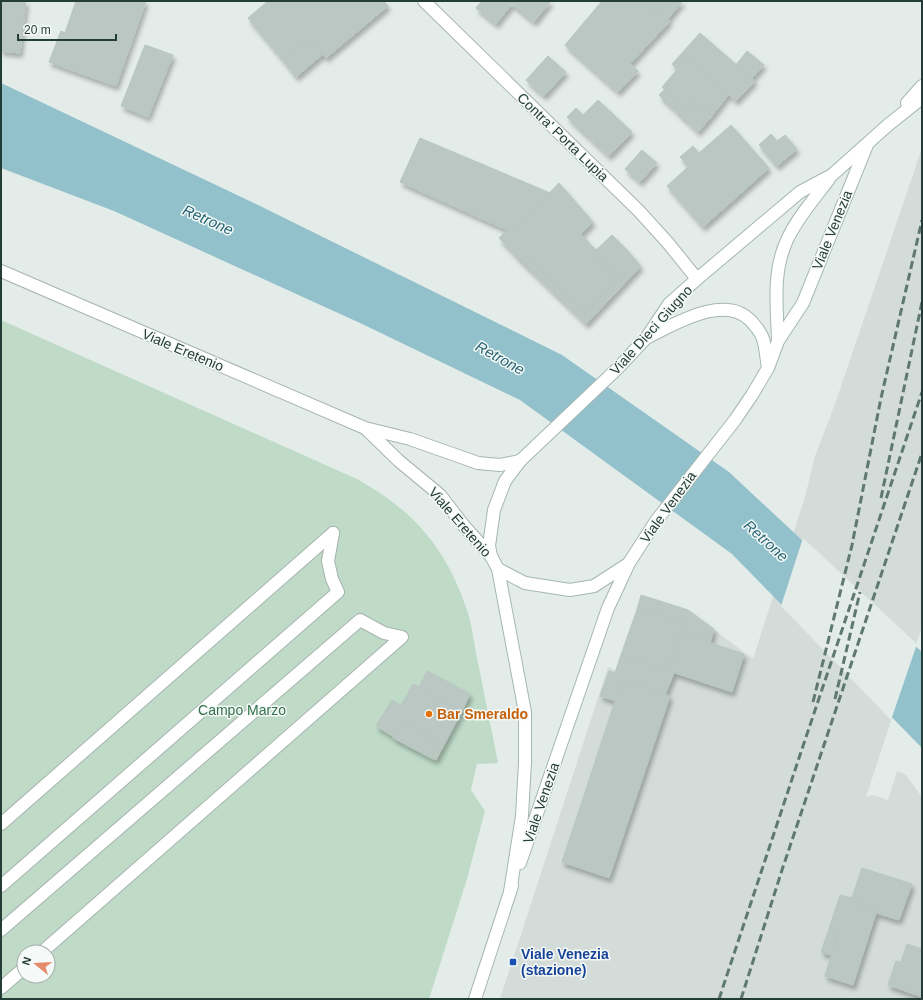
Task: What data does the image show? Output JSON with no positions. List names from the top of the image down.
{
  "streets": {
    "street": [
      "Contra' Porta Lupia",
      "Viale Venezia",
      "Viale Dieci Giugno",
      "Viale Eretenio"
    ]
  },
  "crossings": [
    ["Contra' Porta Lupia", "Viale Dieci Giugno"],
    ["Viale Venezia", "Viale Dieci Giugno"],
    ["Viale Venezia", "Viale Eretenio"],
    ["Viale Dieci Giugno", "Viale Eretenio"]
  ],
  "water": ["Retrone"],
  "parks": ["Campo Marzo"],
  "places": {
    "other": ["Bar Smeraldo"],
    "transit": ["Viale Venezia (stazione)"]
  },
  "scale_bar": "20 m",
  "north": "left"
}
